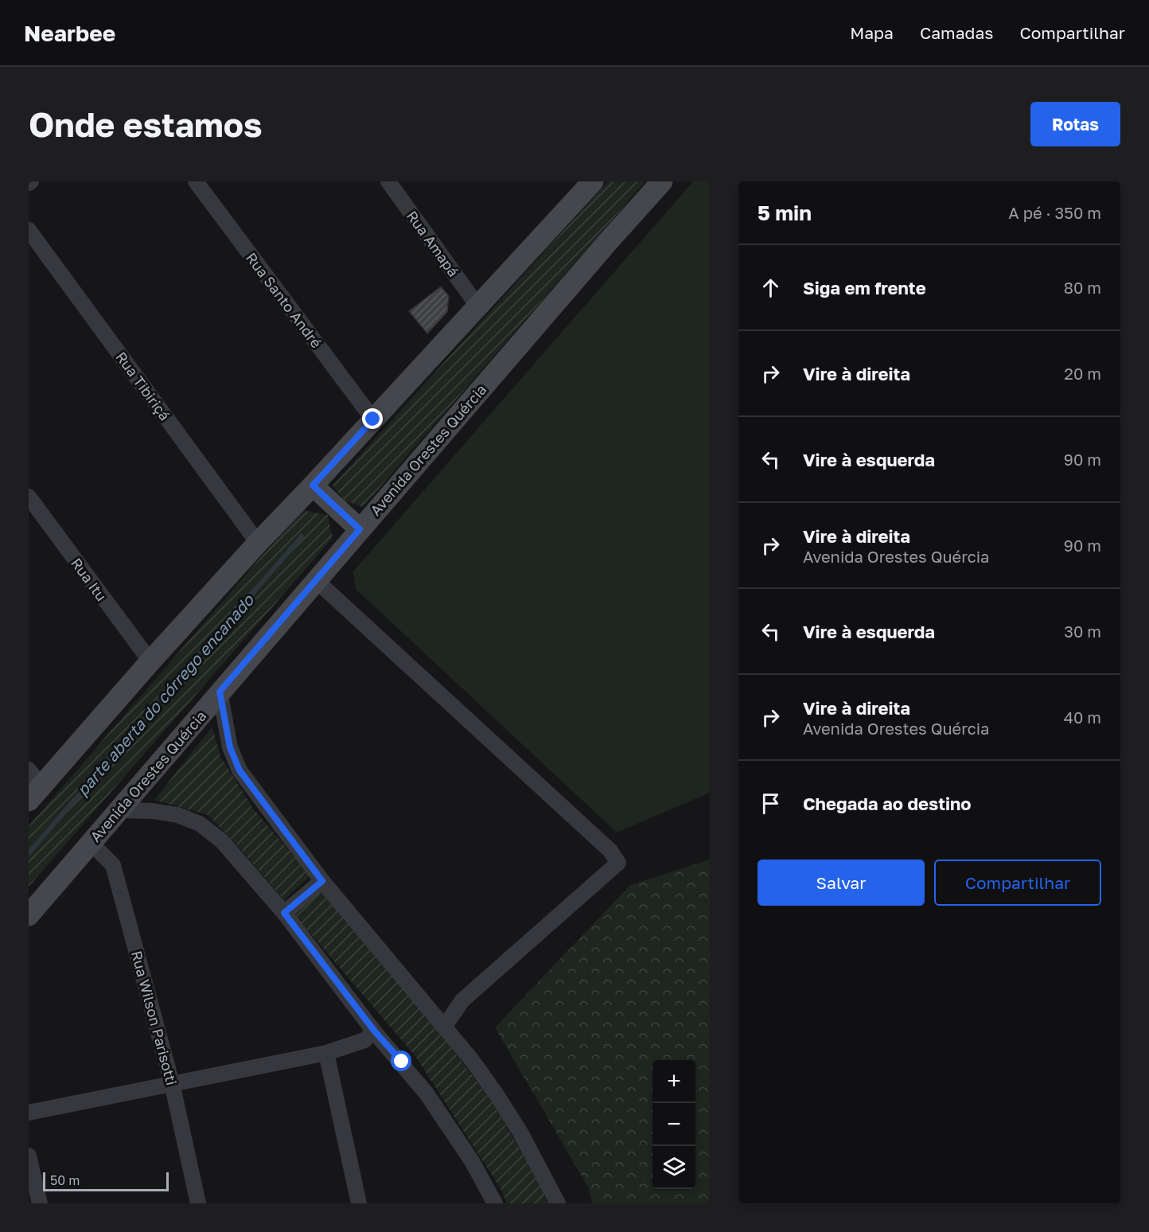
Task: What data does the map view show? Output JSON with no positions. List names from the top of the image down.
{
  "streets": {
    "main road": ["Avenida Orestes Quércia"],
    "street": [
      "Rua Amapá",
      "Rua Santo André",
      "Rua Tibiriçá",
      "Rua Itu",
      "Rua Wilson Parisotti"
    ]
  },
  "crossings": [
    ["Avenida Orestes Quércia", "Rua Wilson Parisotti"]
  ],
  "water": ["parte aberta do córrego encanado"],
  "scale_bar": "50 m",
  "page": {
    "header": "Nearbee",
    "nav": ["Mapa", "Camadas", "Compartilhar"],
    "buttons": [
      "Rotas",
      ["Salvar", "Compartilhar"]
    ],
    "title": "Onde estamos",
    "heading": ["5 min", "A pé · 350 m"],
    "list": [
      ["Siga em frente", "80 m"],
      ["Vire à direita", "20 m"],
      ["Vire à esquerda", "90 m"],
      ["Vire à direita", "Avenida Orestes Quércia", "90 m"],
      ["Vire à esquerda", "30 m"],
      ["Vire à direita", "Avenida Orestes Quércia", "40 m"],
      "Chegada ao destino"
    ],
    "map_buttons": ["+", "−"],
    "scale": "50 m"
  }
}
